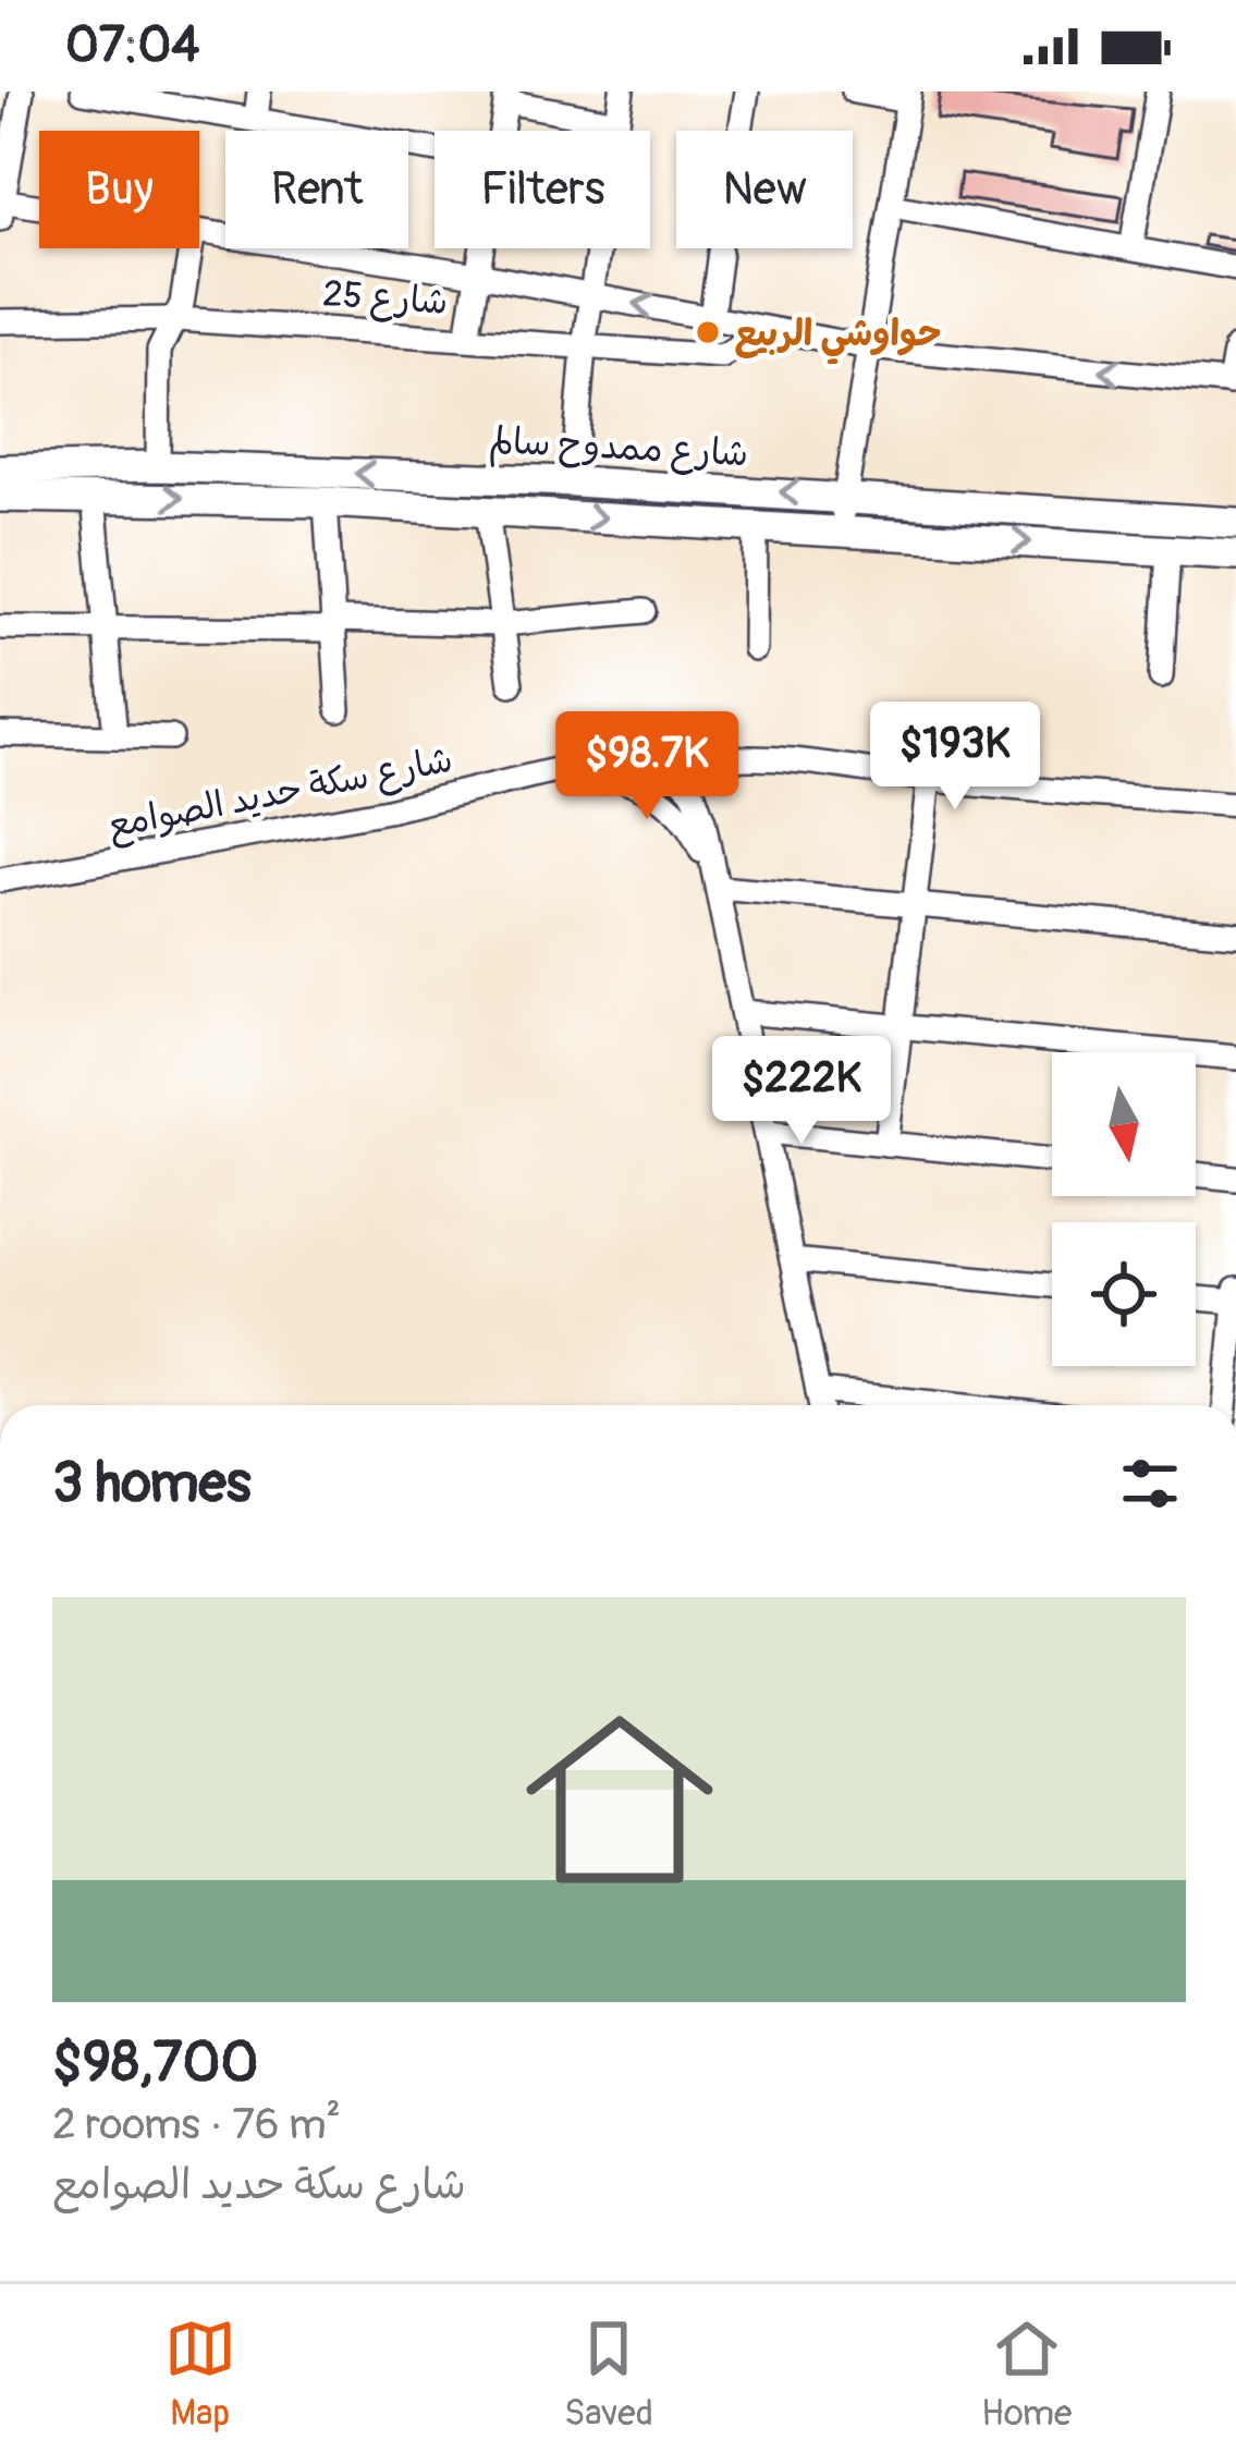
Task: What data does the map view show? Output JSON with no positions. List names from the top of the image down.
{
  "streets": {
    "main road": ["شارع ممدوح سالم"],
    "street": ["شارع 25", "شارع سكة حديد الصوامع"]
  },
  "places": ["حواوشي الربيع"],
  "north": "bottom",
  "page": {
    "status": "07:04",
    "chip": [
      "Buy",
      "Rent",
      "Filters",
      "New"
    ],
    "price": ["$193K", "$98.7K", "$222K"],
    "heading": "3 homes",
    "list": [
      {
        "name": "$98,700",
        "note": "2 rooms · 76 m² · شارع سكة حديد الصوامع"
      }
    ],
    "tabs": ["Map", "Saved", "Home"]
  }
}
